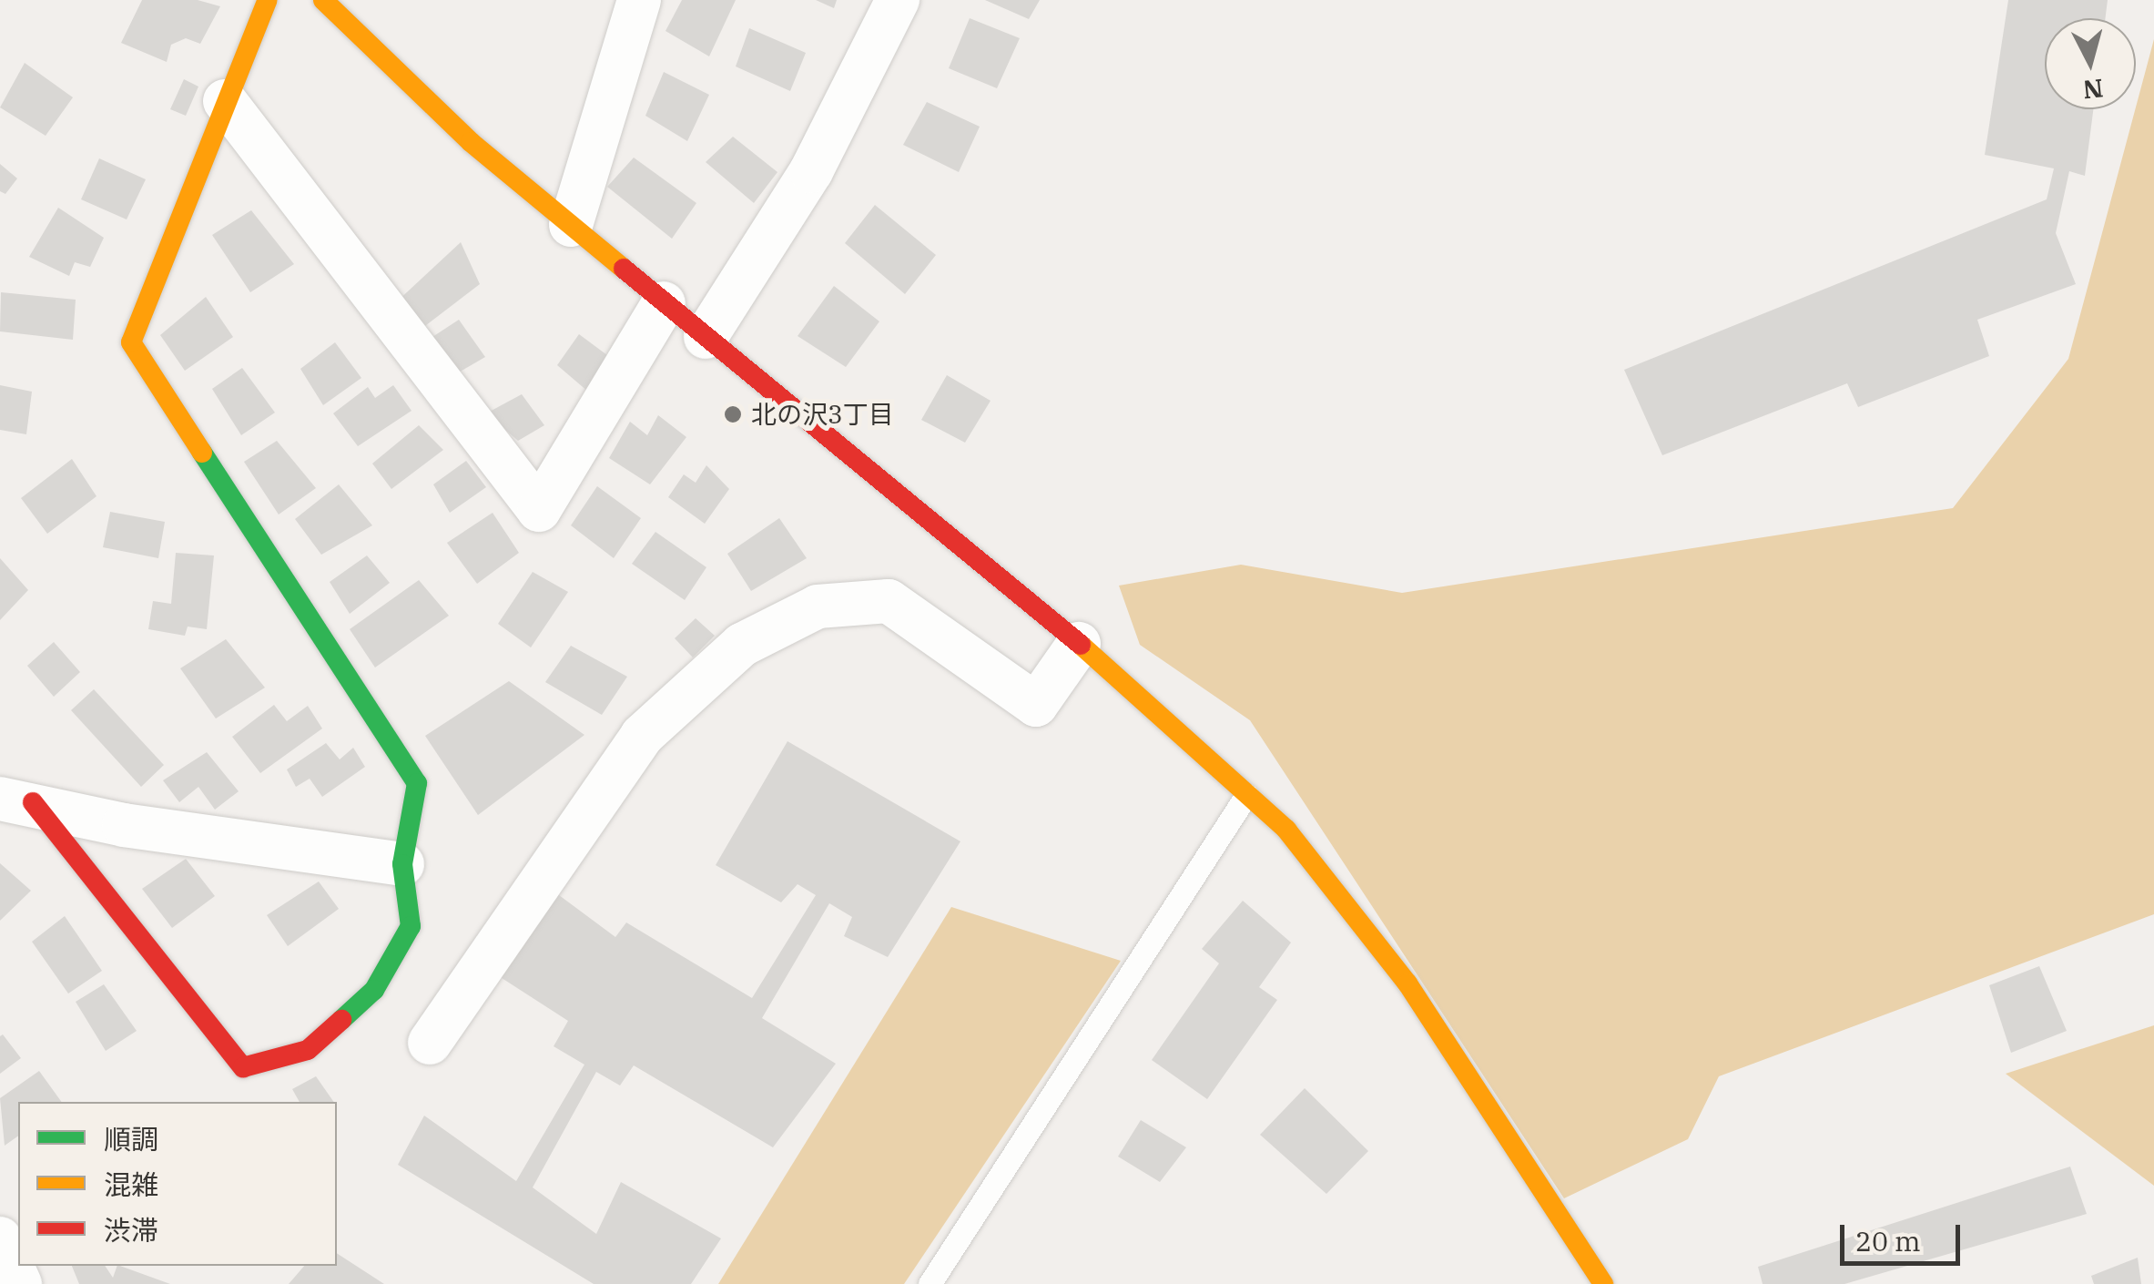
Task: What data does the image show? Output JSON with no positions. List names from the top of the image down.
{
  "places": ["北の沢3丁目"],
  "legend": ["順調", "混雑", "渋滞"],
  "scale_bar": "20 m",
  "north": "bottom"
}
